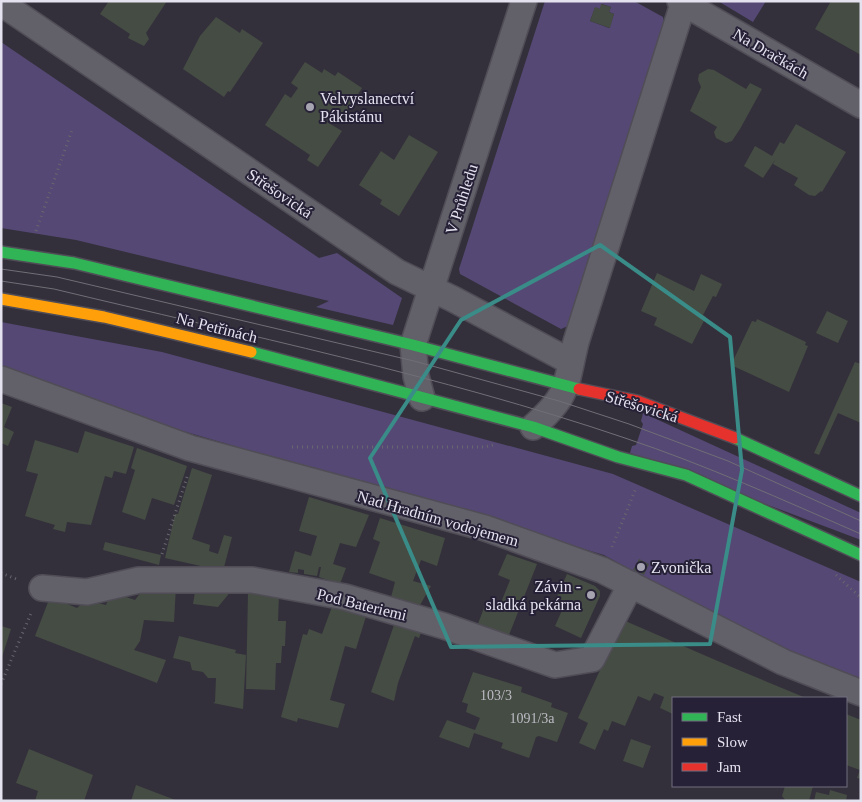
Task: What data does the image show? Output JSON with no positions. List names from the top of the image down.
{
  "streets": {
    "street": [
      "Na Dračkách",
      "Střešovická",
      "V Průhledu",
      "Na Petřinách",
      "Nad Hradním vodojemem",
      "Pod Bateriemi"
    ]
  },
  "crossings": [
    ["Střešovická", "V Průhledu"],
    ["Střešovická", "Na Petřinách"],
    ["V Průhledu", "Na Petřinách"],
    ["Nad Hradním vodojemem", "Pod Bateriemi"]
  ],
  "places": ["Velvyslanectví Pákistánu", "Zvonička", "Závin - sladká pekárna"],
  "house_numbers": ["103/3", "1091/3a"],
  "legend": ["Fast", "Slow", "Jam"]
}
